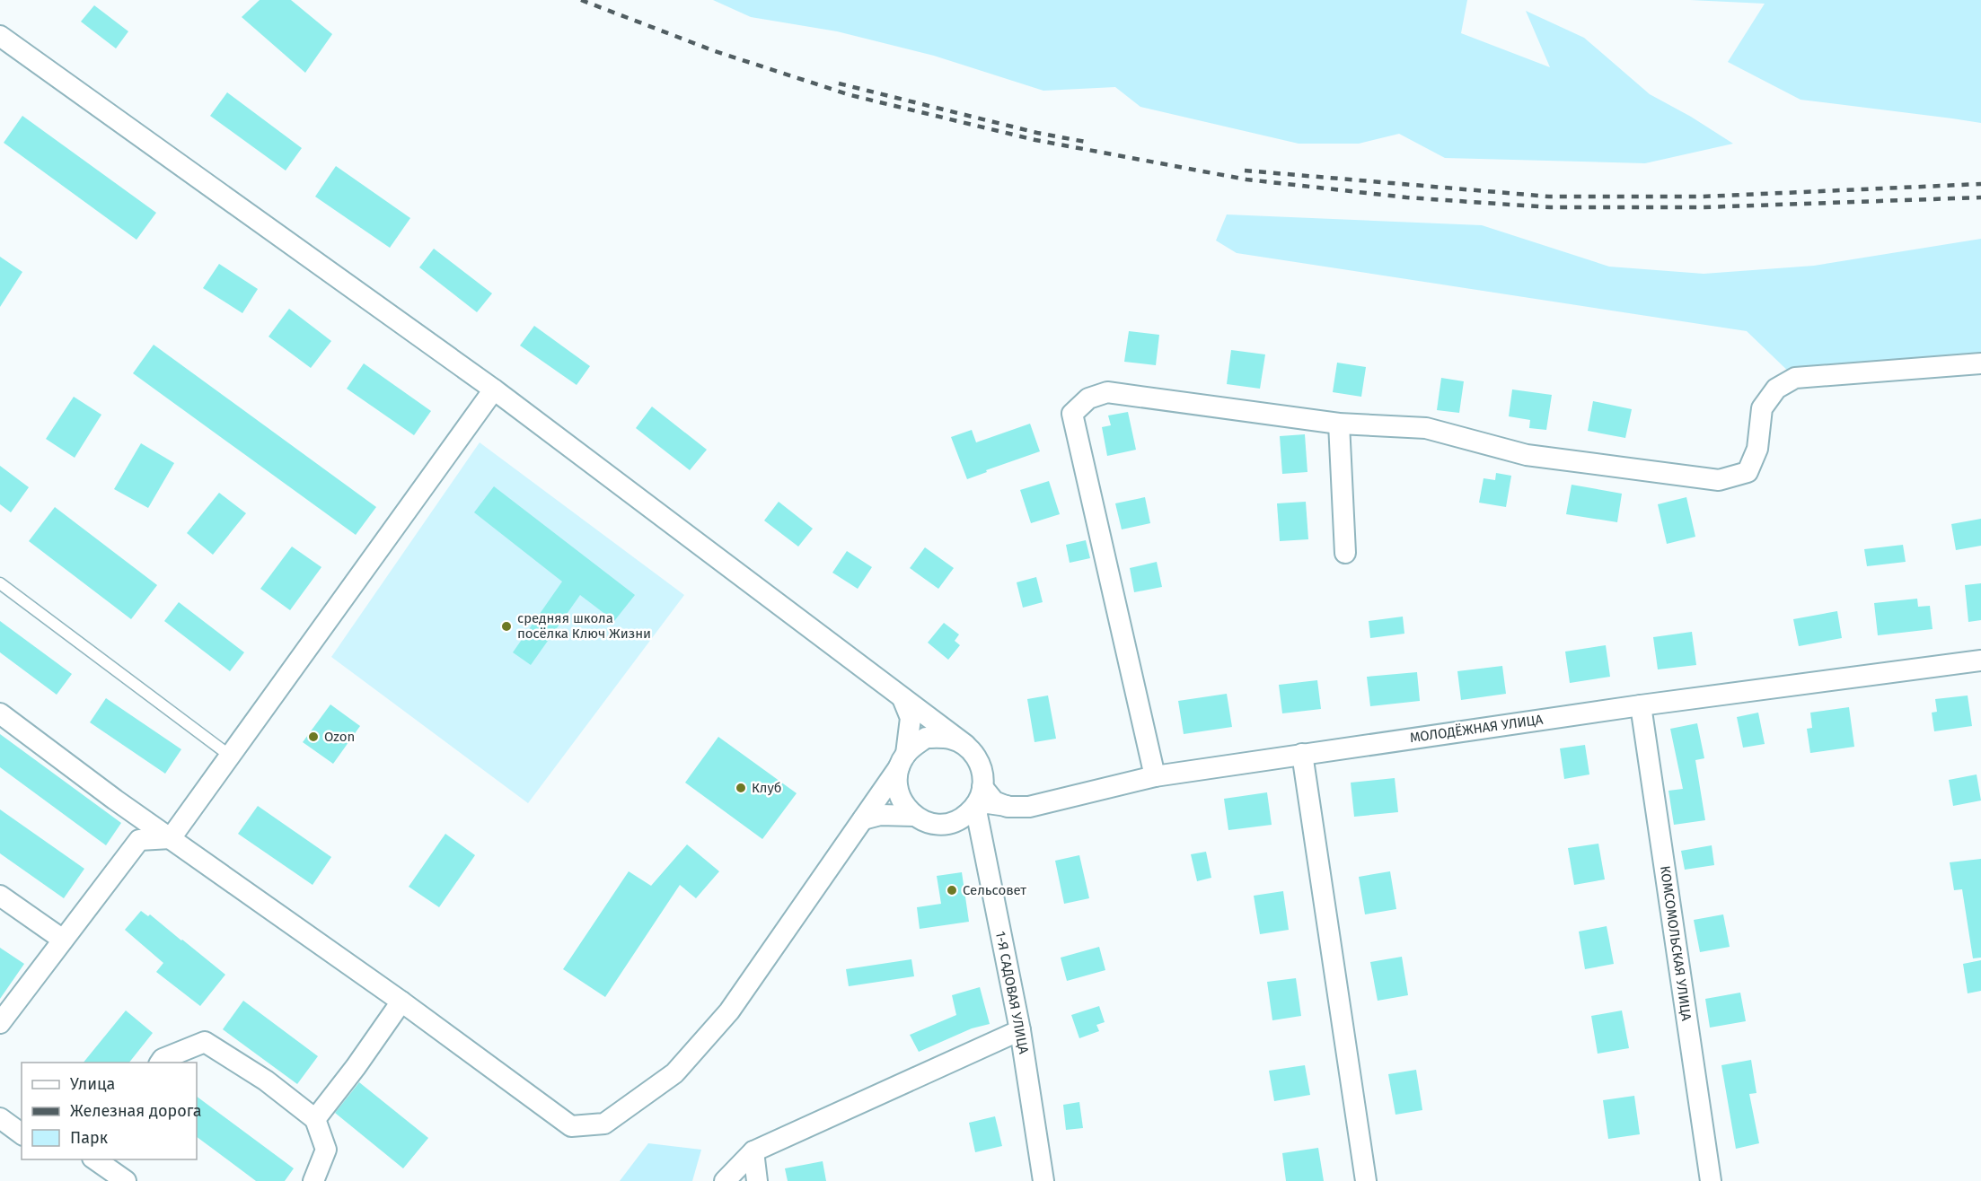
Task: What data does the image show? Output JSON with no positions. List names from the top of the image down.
{
  "streets": {
    "street": ["МОЛОДЁЖНАЯ УЛИЦА", "КОМСОМОЛЬСКАЯ УЛИЦА", "1-Я САДОВАЯ УЛИЦА"]
  },
  "crossings": [
    ["МОЛОДЁЖНАЯ УЛИЦА", "КОМСОМОЛЬСКАЯ УЛИЦА"],
    ["МОЛОДЁЖНАЯ УЛИЦА", "1-Я САДОВАЯ УЛИЦА"]
  ],
  "places": [
    "средняя школа посёлка Ключ Жизни",
    "Ozon",
    "Клуб",
    "Сельсовет"
  ],
  "legend": ["Улица", "Железная дорога", "Парк"]
}
